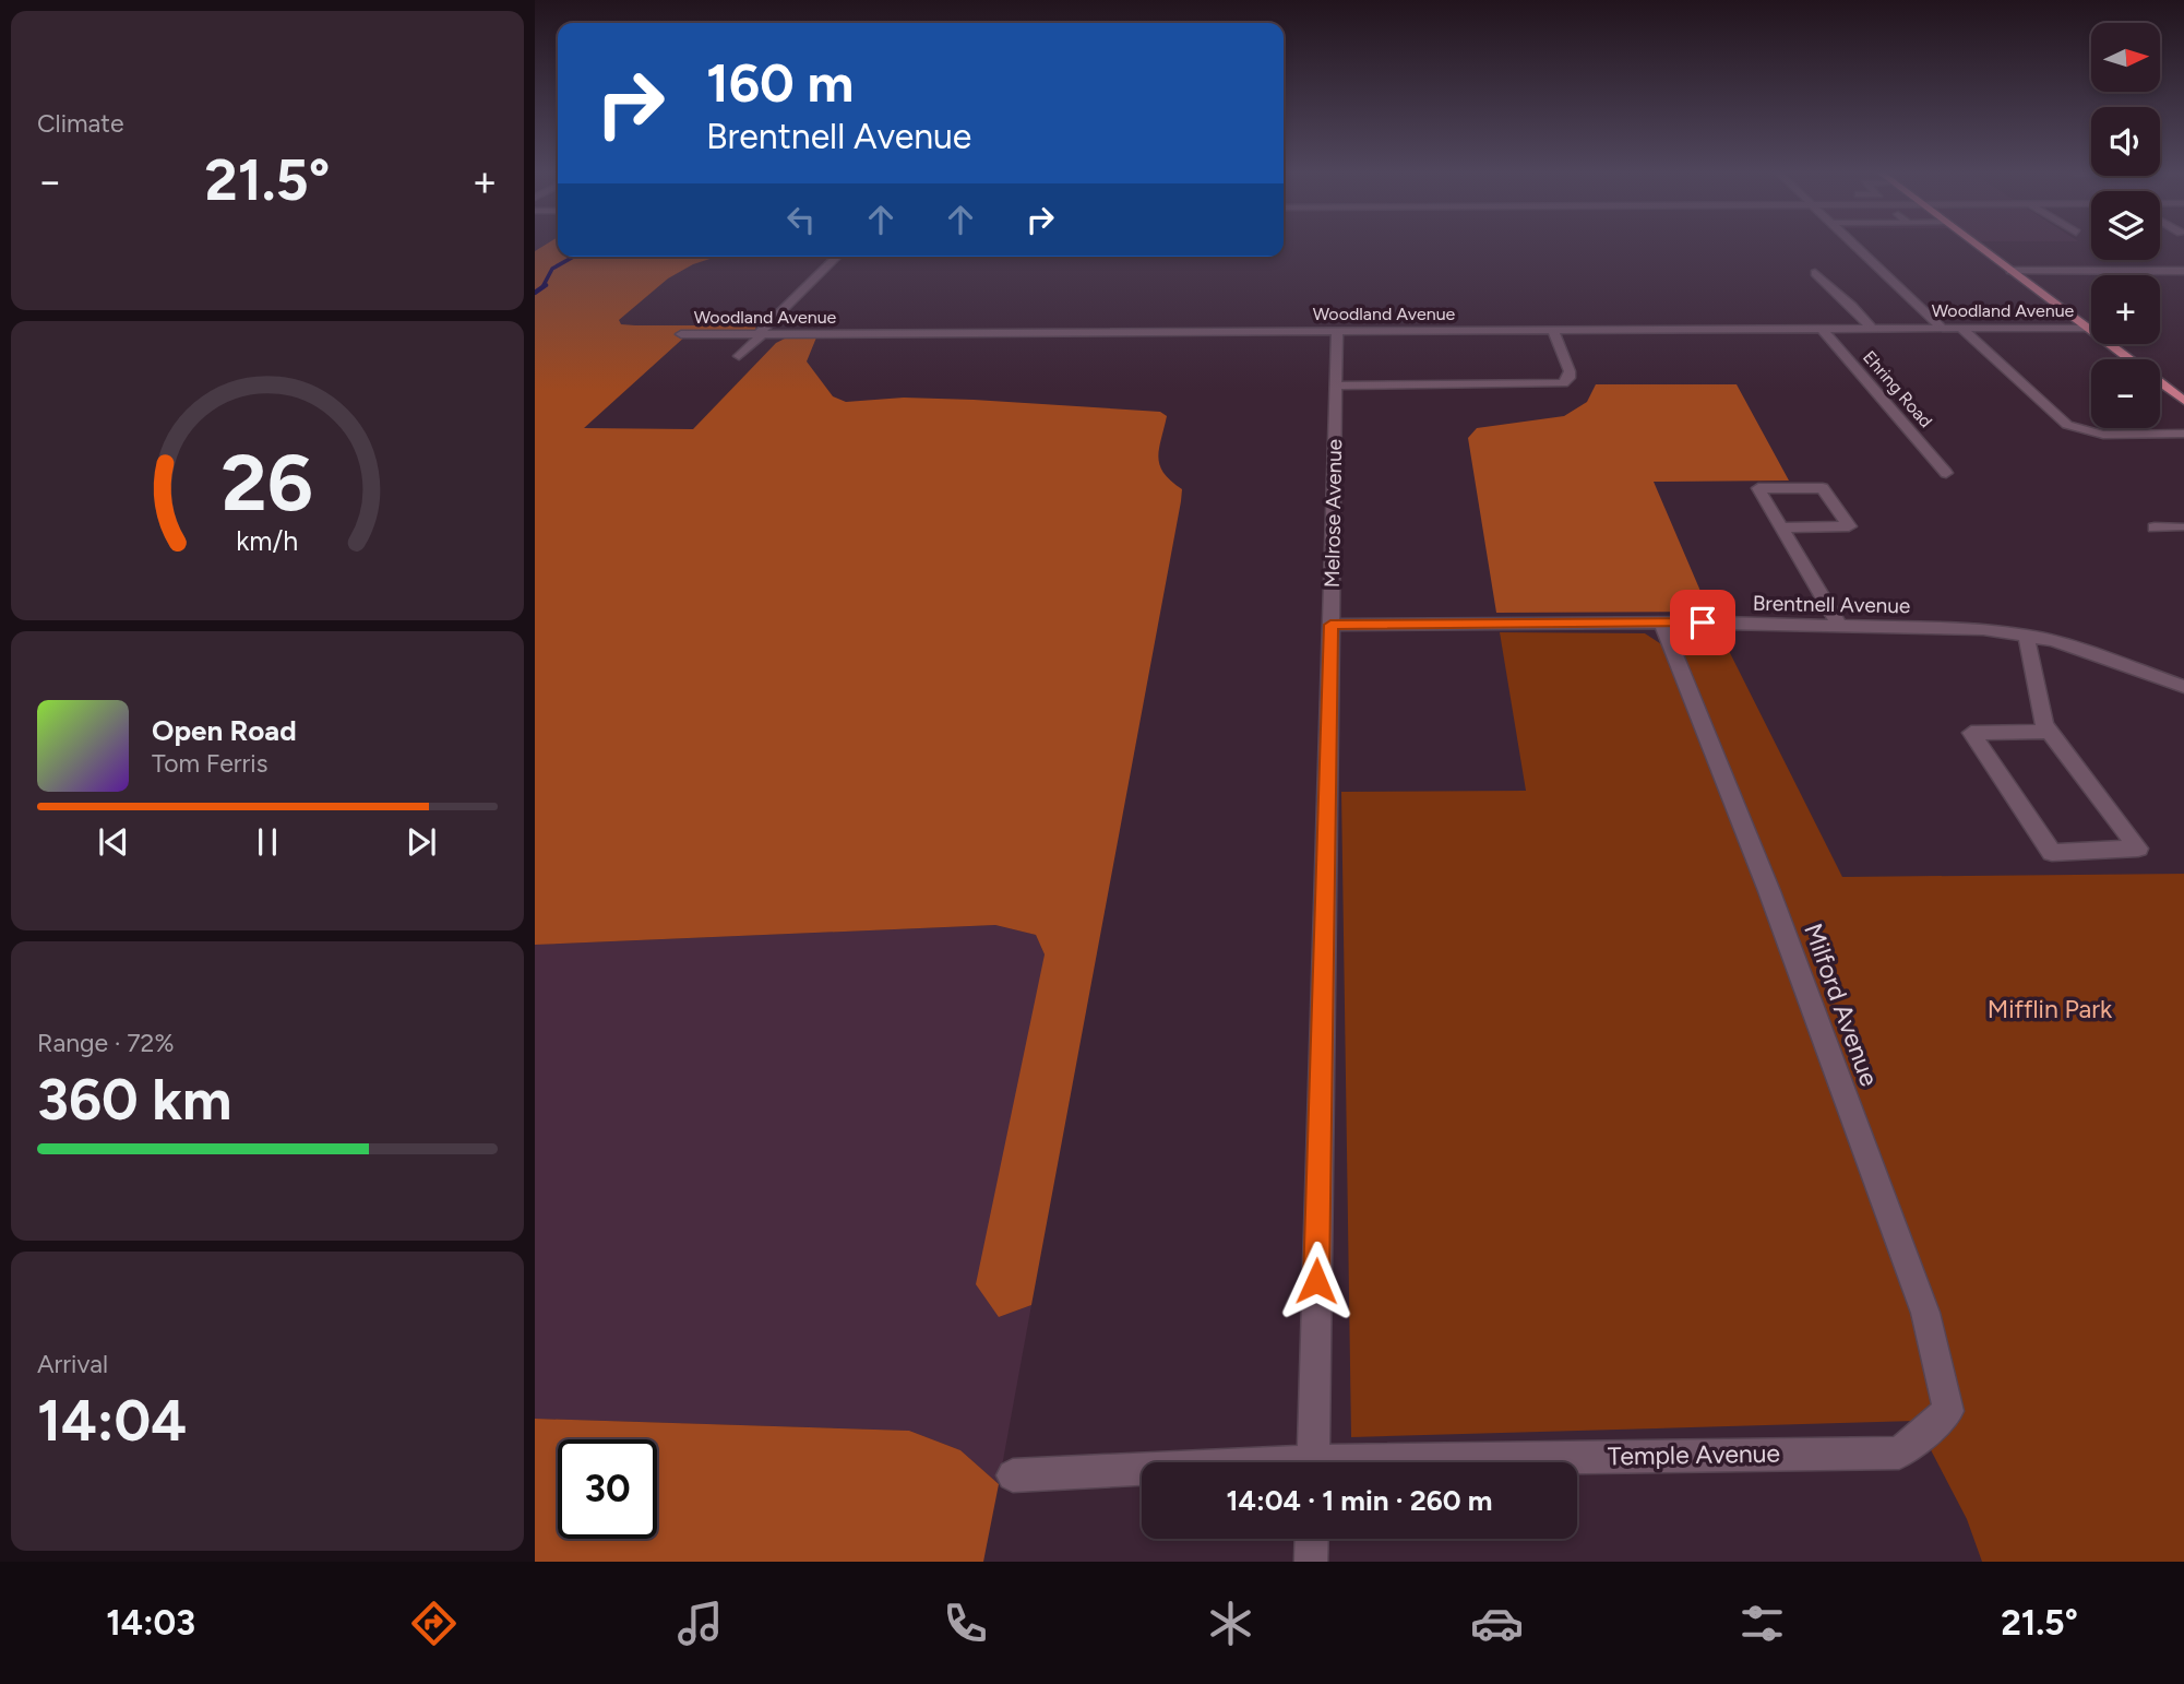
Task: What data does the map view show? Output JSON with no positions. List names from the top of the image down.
{
  "streets": {
    "street": [
      "Woodland Avenue",
      "Ehring Road",
      "Melrose Avenue",
      "Brentnell Avenue",
      "Milford Avenue",
      "Temple Avenue"
    ]
  },
  "crossings": [
    ["Woodland Avenue", "Ehring Road"],
    ["Woodland Avenue", "Melrose Avenue"],
    ["Melrose Avenue", "Brentnell Avenue"],
    ["Brentnell Avenue", "Milford Avenue"],
    ["Milford Avenue", "Temple Avenue"]
  ],
  "parks": ["Mifflin Park"],
  "north": "right",
  "page": {
    "tile": [
      "Climate",
      ["Range · 72%", "360 km"],
      ["Arrival", "14:04"]
    ],
    "map_buttons": ["+", "−"],
    "turn": ["160 m", "Brentnell Avenue"],
    "heat": ["−", "21.5°", "+"],
    "song": ["Open Road", "Tom Ferris"],
    "limit": "30",
    "trip": "14:04 · 1 min · 260 m",
    "tabs": ["14:03", "21.5°"],
    "gauge": ["26", "km/h"]
  }
}
